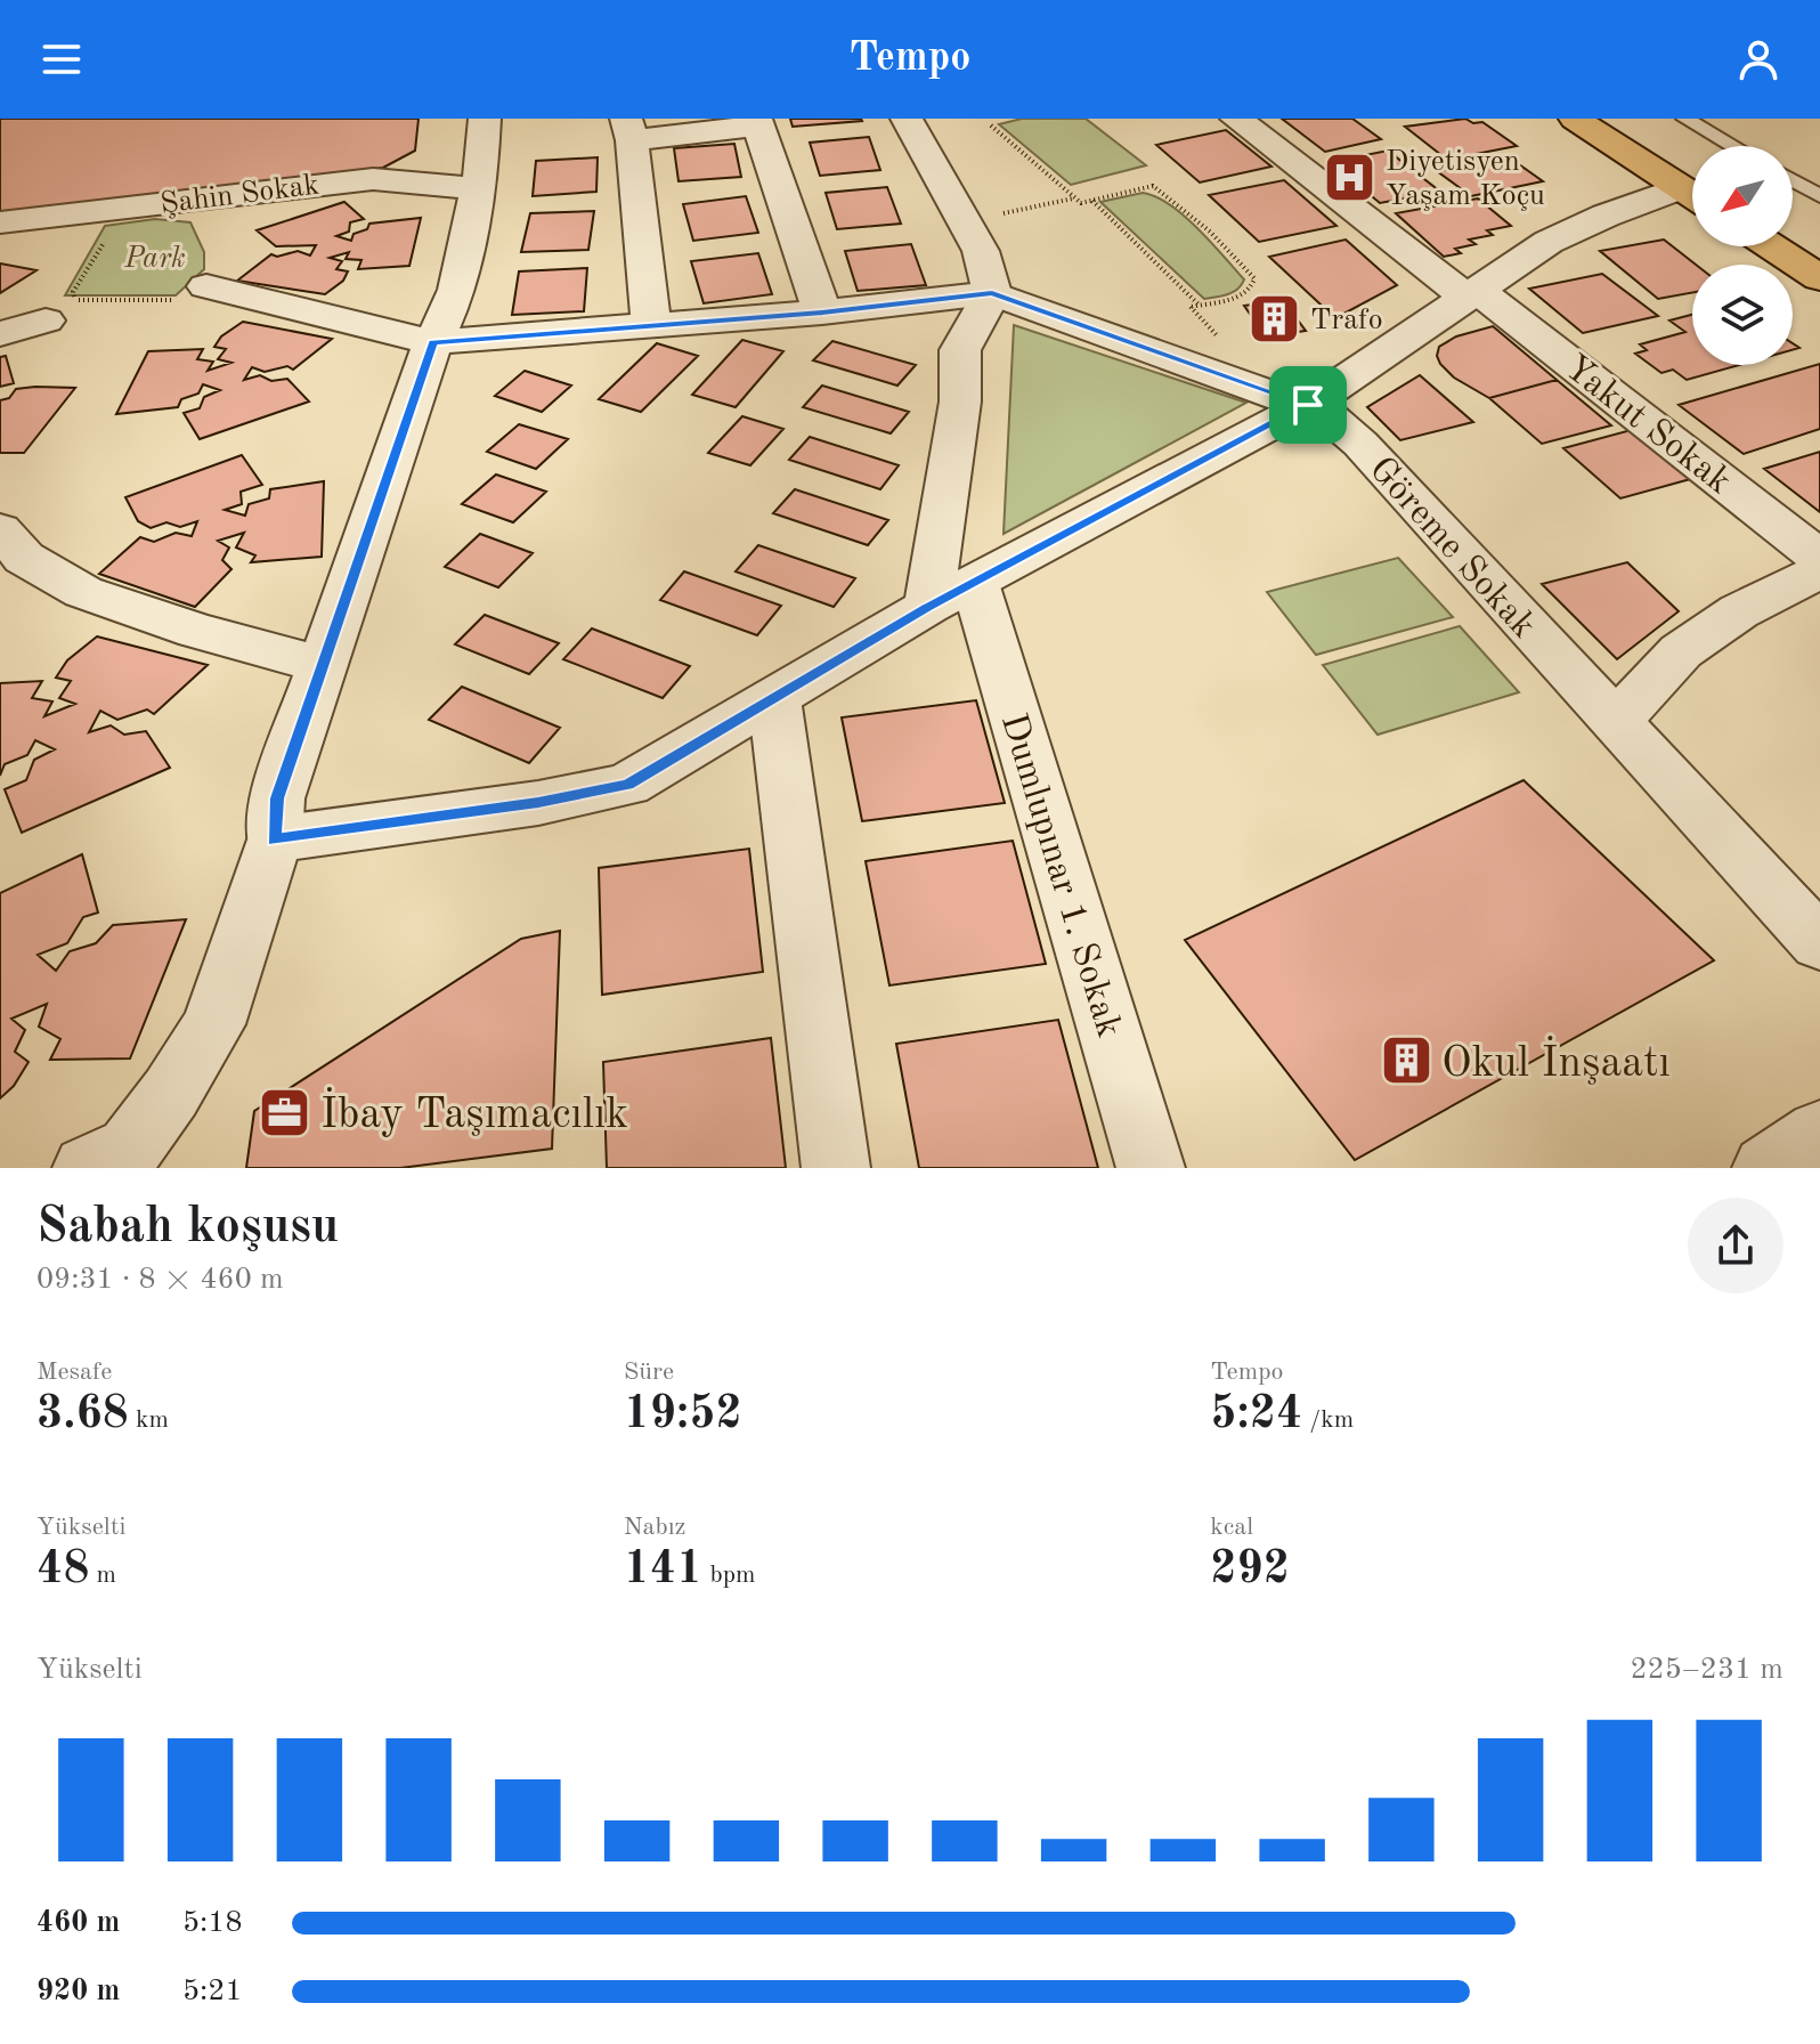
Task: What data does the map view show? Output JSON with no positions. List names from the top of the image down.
{
  "streets": {
    "street": [
      "Şahin Sokak",
      "Yakut Sokak",
      "Göreme Sokak",
      "Dumlupınar 1. Sokak"
    ]
  },
  "parks": ["Park"],
  "places": {
    "hospital": ["Diyetisyen Yaşam Koçu"],
    "building": ["Trafo", "Okul İnşaatı"],
    "office": ["İbay Taşımacılık"]
  },
  "north": "bottom left",
  "page": {
    "header": "Tempo",
    "heading": ["Sabah koşusu", "09:31 · 8 × 460 m"],
    "stats": [
      ["Mesafe", "3.68 km"],
      ["Süre", "19:52"],
      ["Tempo", "5:24 /km"],
      ["Yükselti", "48 m"],
      ["Nabız", "141 bpm"],
      ["kcal", "292"]
    ],
    "chart": ["Yükselti", "225–231 m"],
    "list": [
      {
        "name": "460 m",
        "note": "5:18"
      },
      {
        "name": "920 m",
        "note": "5:21"
      }
    ]
  }
}
